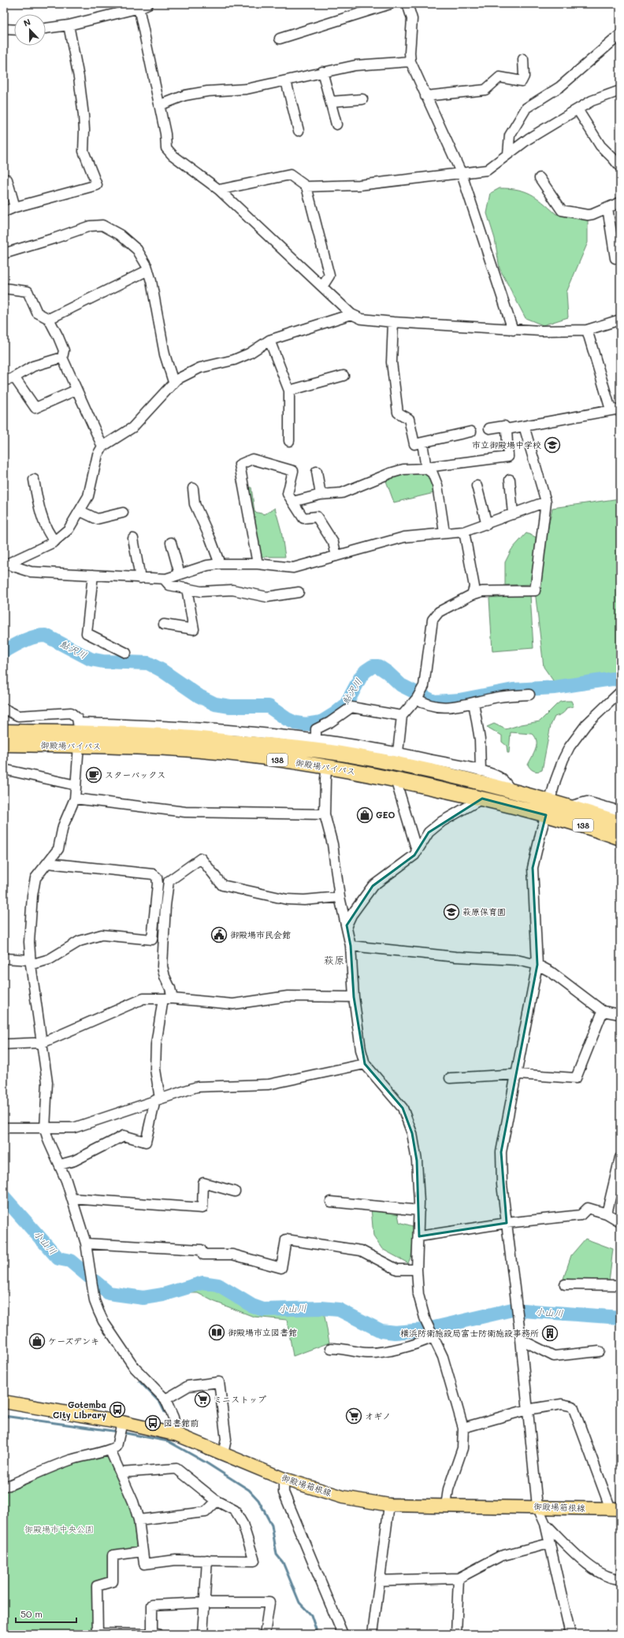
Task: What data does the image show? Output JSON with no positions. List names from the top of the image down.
{
  "streets": {
    "highway": ["御殿場バイパス", "138"],
    "main road": ["御殿場箱根線"]
  },
  "districts": ["萩原"],
  "water": ["鮎沢川", "小山川"],
  "parks": ["御殿場市中央公園"],
  "places": {
    "school or university": ["市立御殿場中学校", "萩原保育園"],
    "cafe": ["スターバックス"],
    "shop": ["GEO", "ケーズデンキ"],
    "public building": ["御殿場市民会館"],
    "library": ["御殿場市立図書館"],
    "building": ["横浜防衛施設局富士防衛施設事務所"],
    "supermarket": ["ミニストップ", "オギノ"],
    "bus stop": ["Gotemba City Library", "図書館前"]
  },
  "scale_bar": "50 m",
  "north": "top"
}
